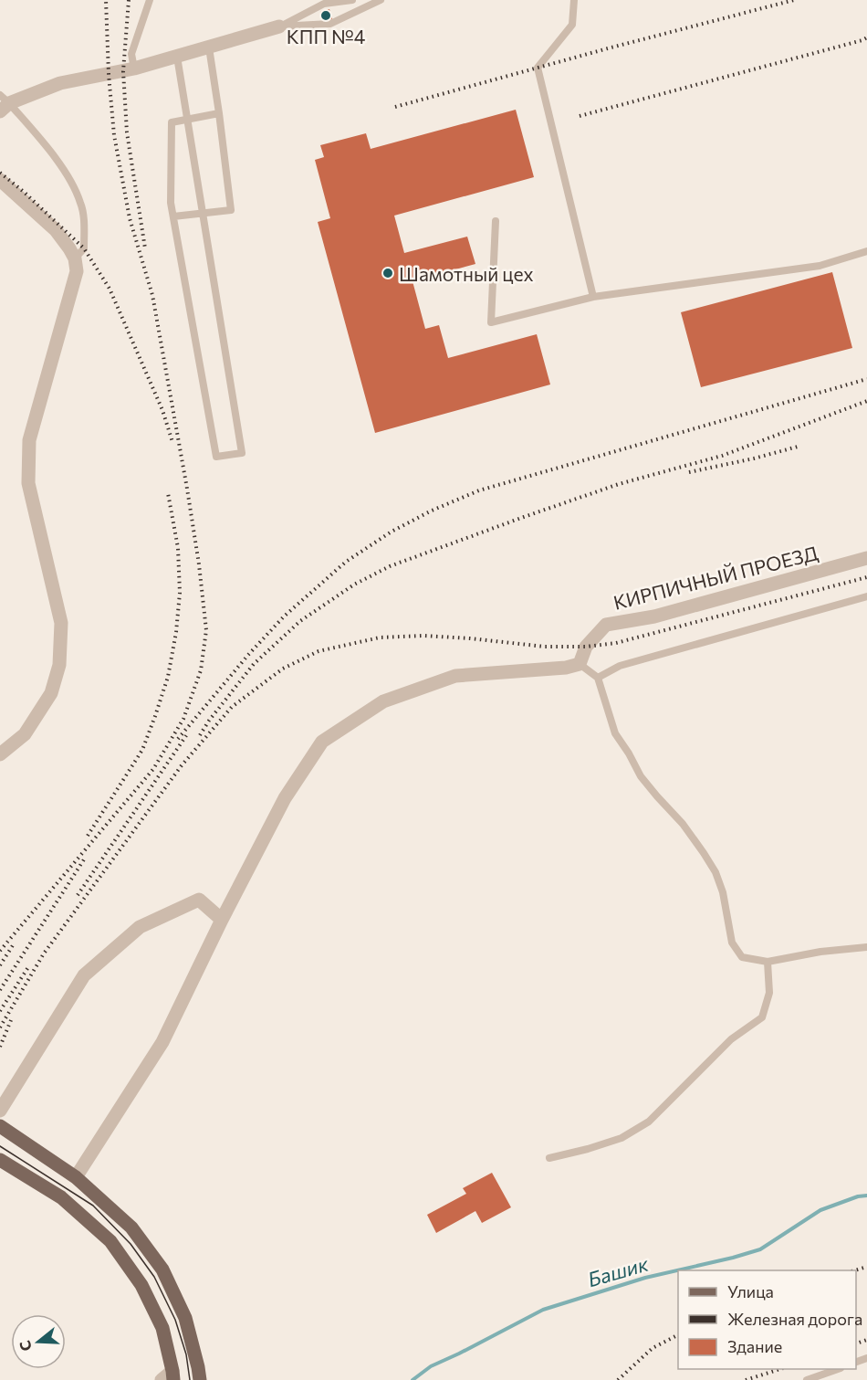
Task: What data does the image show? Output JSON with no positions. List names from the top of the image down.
{
  "streets": {
    "street": ["КИРПИЧНЫЙ ПРОЕЗД"]
  },
  "water": ["Башик"],
  "places": ["КПП №4", "Шамотный цех"],
  "legend": ["Улица", "Железная дорога", "Здание"],
  "north": "left"
}
